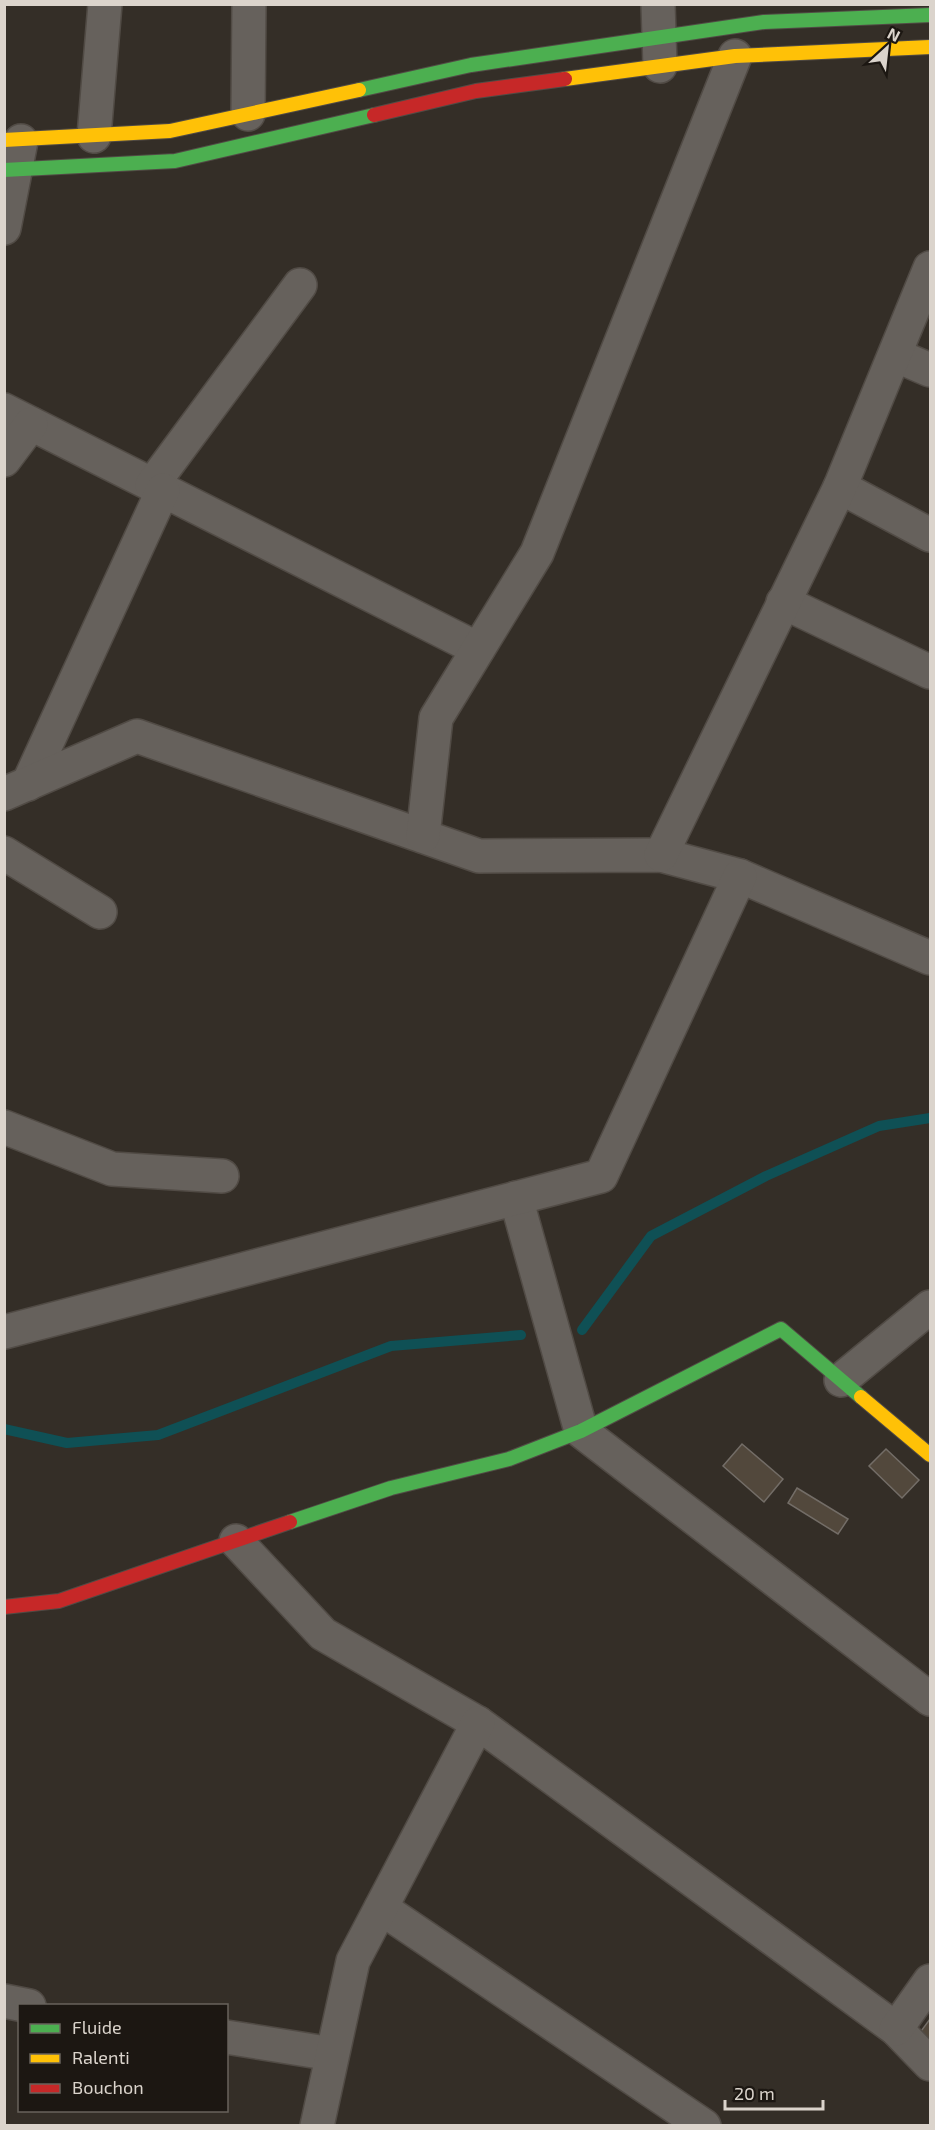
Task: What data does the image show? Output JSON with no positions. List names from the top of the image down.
{
  "legend": ["Fluide", "Ralenti", "Bouchon"],
  "scale_bar": "20 m",
  "north": "top right"
}
